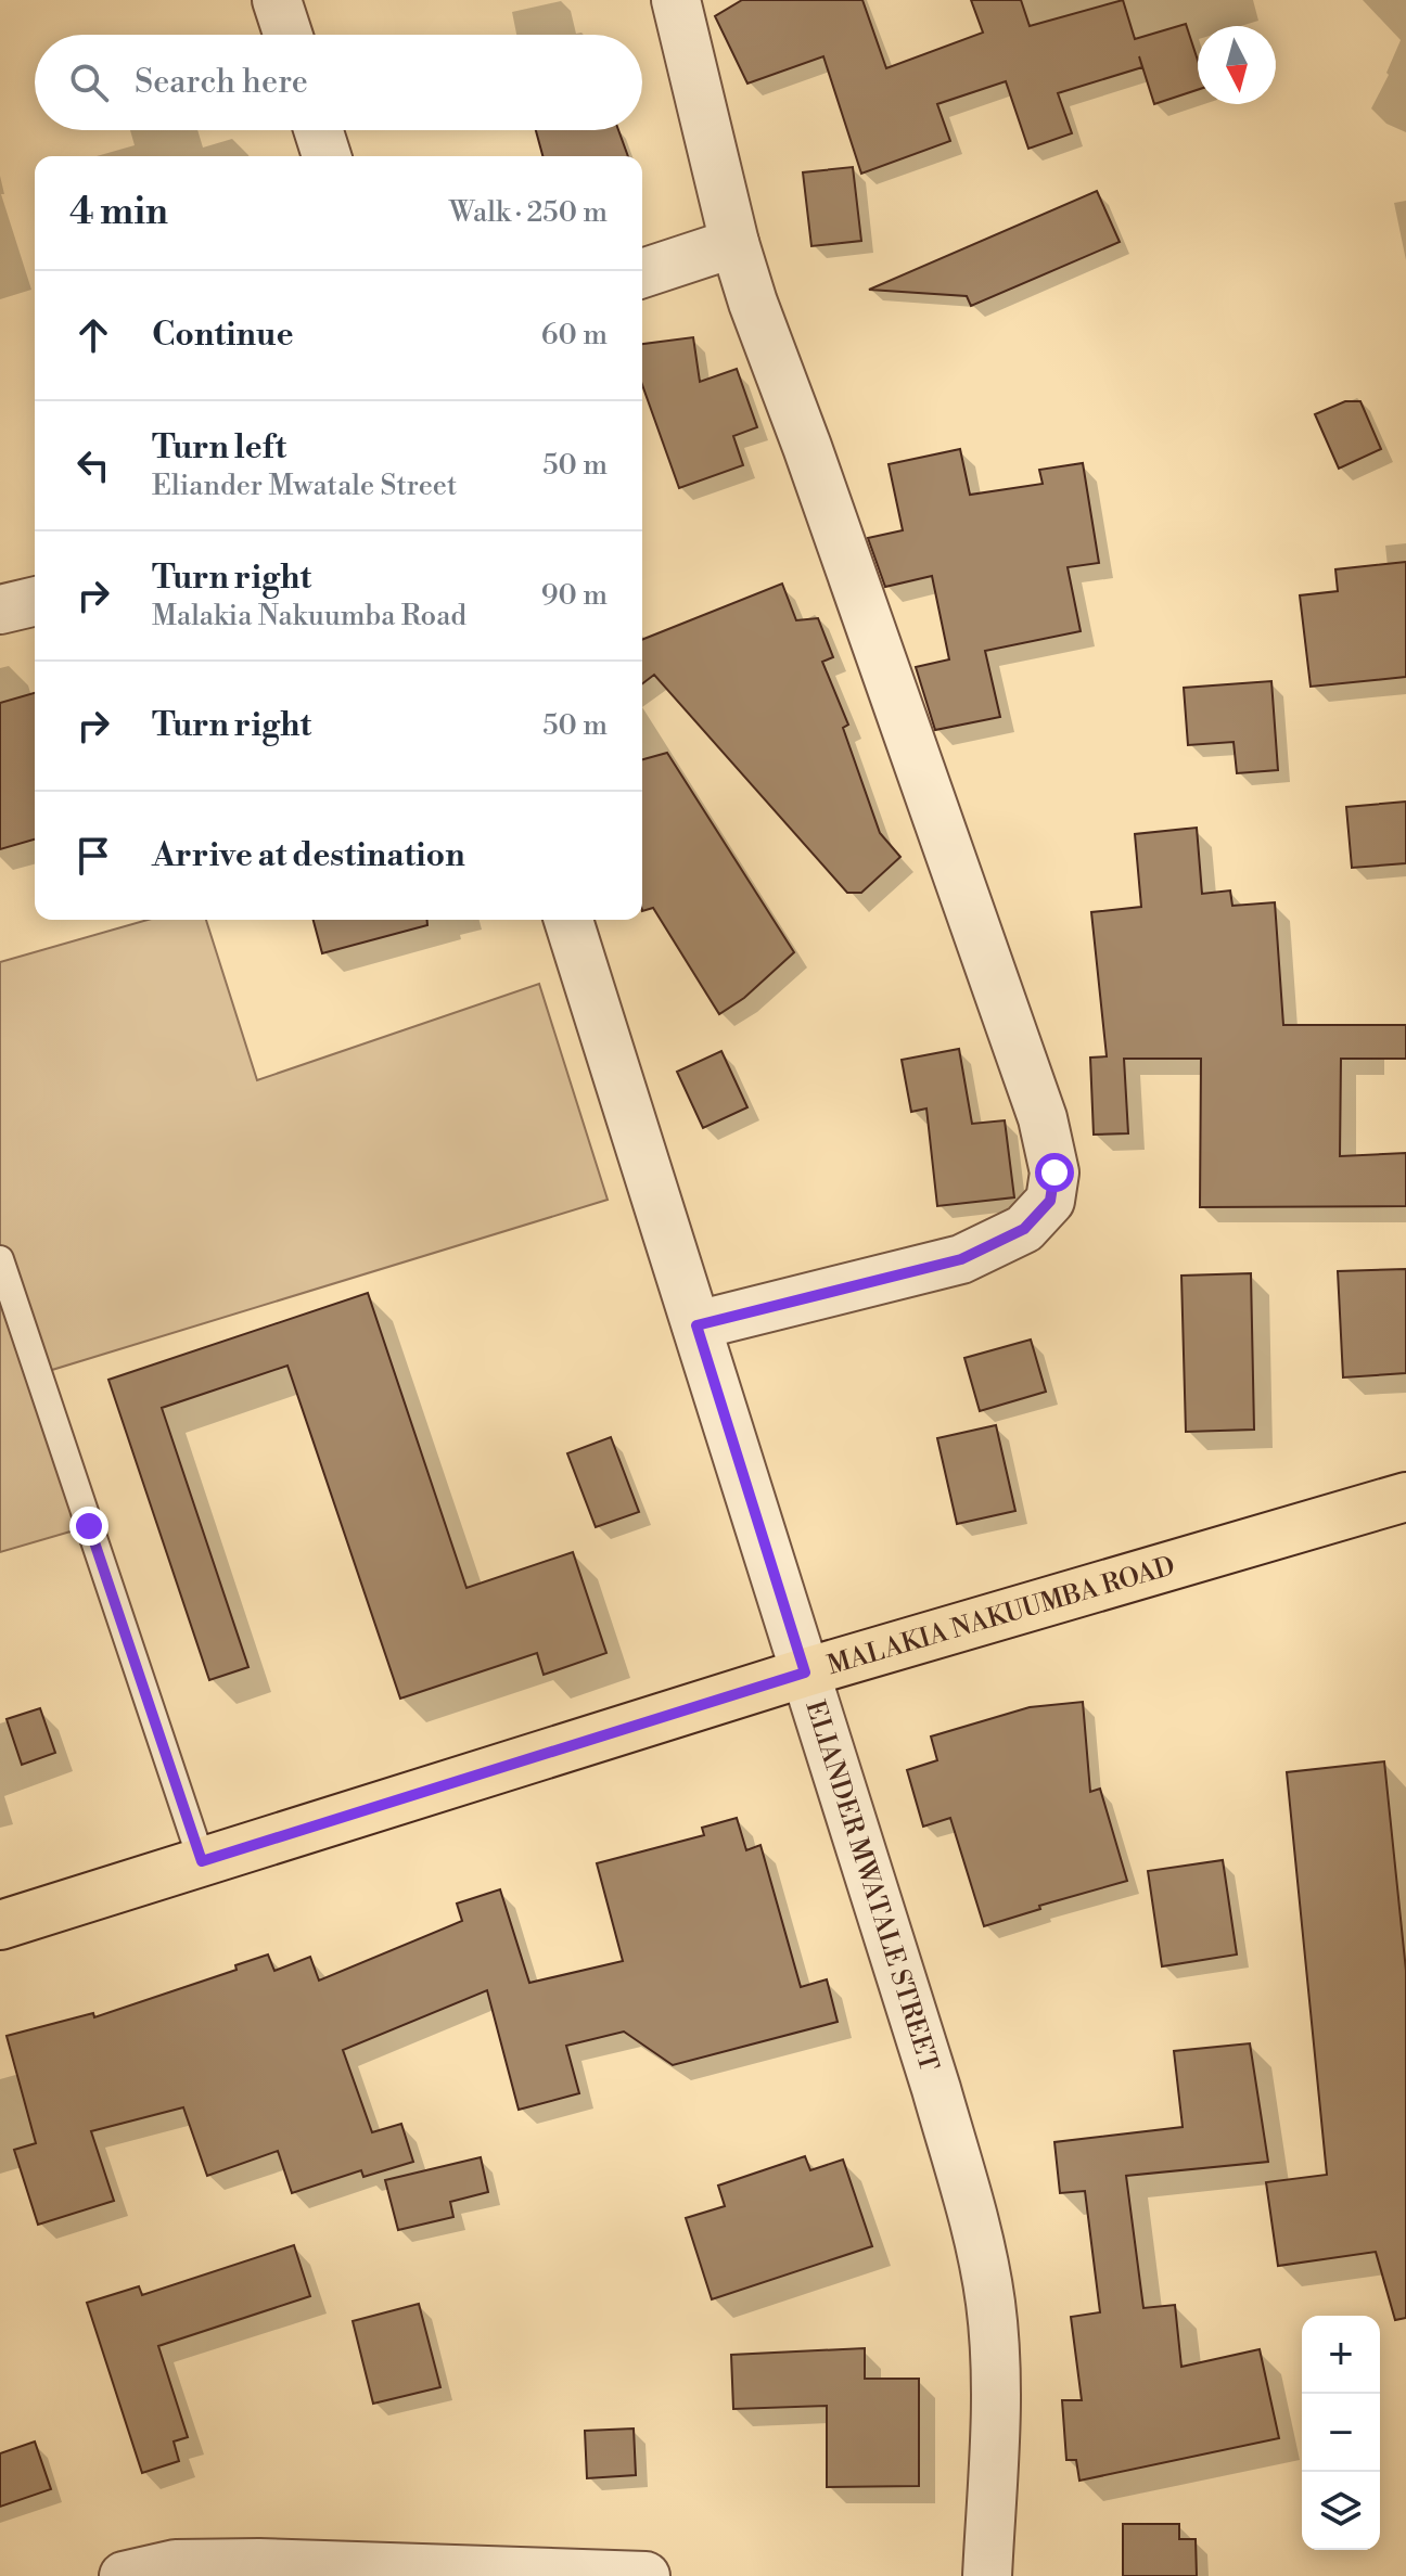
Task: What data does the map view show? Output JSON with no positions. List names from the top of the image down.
{
  "streets": {
    "main road": ["MALAKIA NAKUUMBA ROAD"],
    "street": ["ELIANDER MWATALE STREET"]
  },
  "crossings": [
    ["MALAKIA NAKUUMBA ROAD", "ELIANDER MWATALE STREET"]
  ],
  "north": "bottom",
  "page": {
    "search": "Search here",
    "heading": ["4 min", "Walk · 250 m"],
    "list": [
      ["Continue", "60 m"],
      ["Turn left", "Eliander Mwatale Street", "50 m"],
      ["Turn right", "Malakia Nakuumba Road", "90 m"],
      ["Turn right", "50 m"],
      "Arrive at destination"
    ],
    "map_buttons": ["+", "−"]
  }
}
